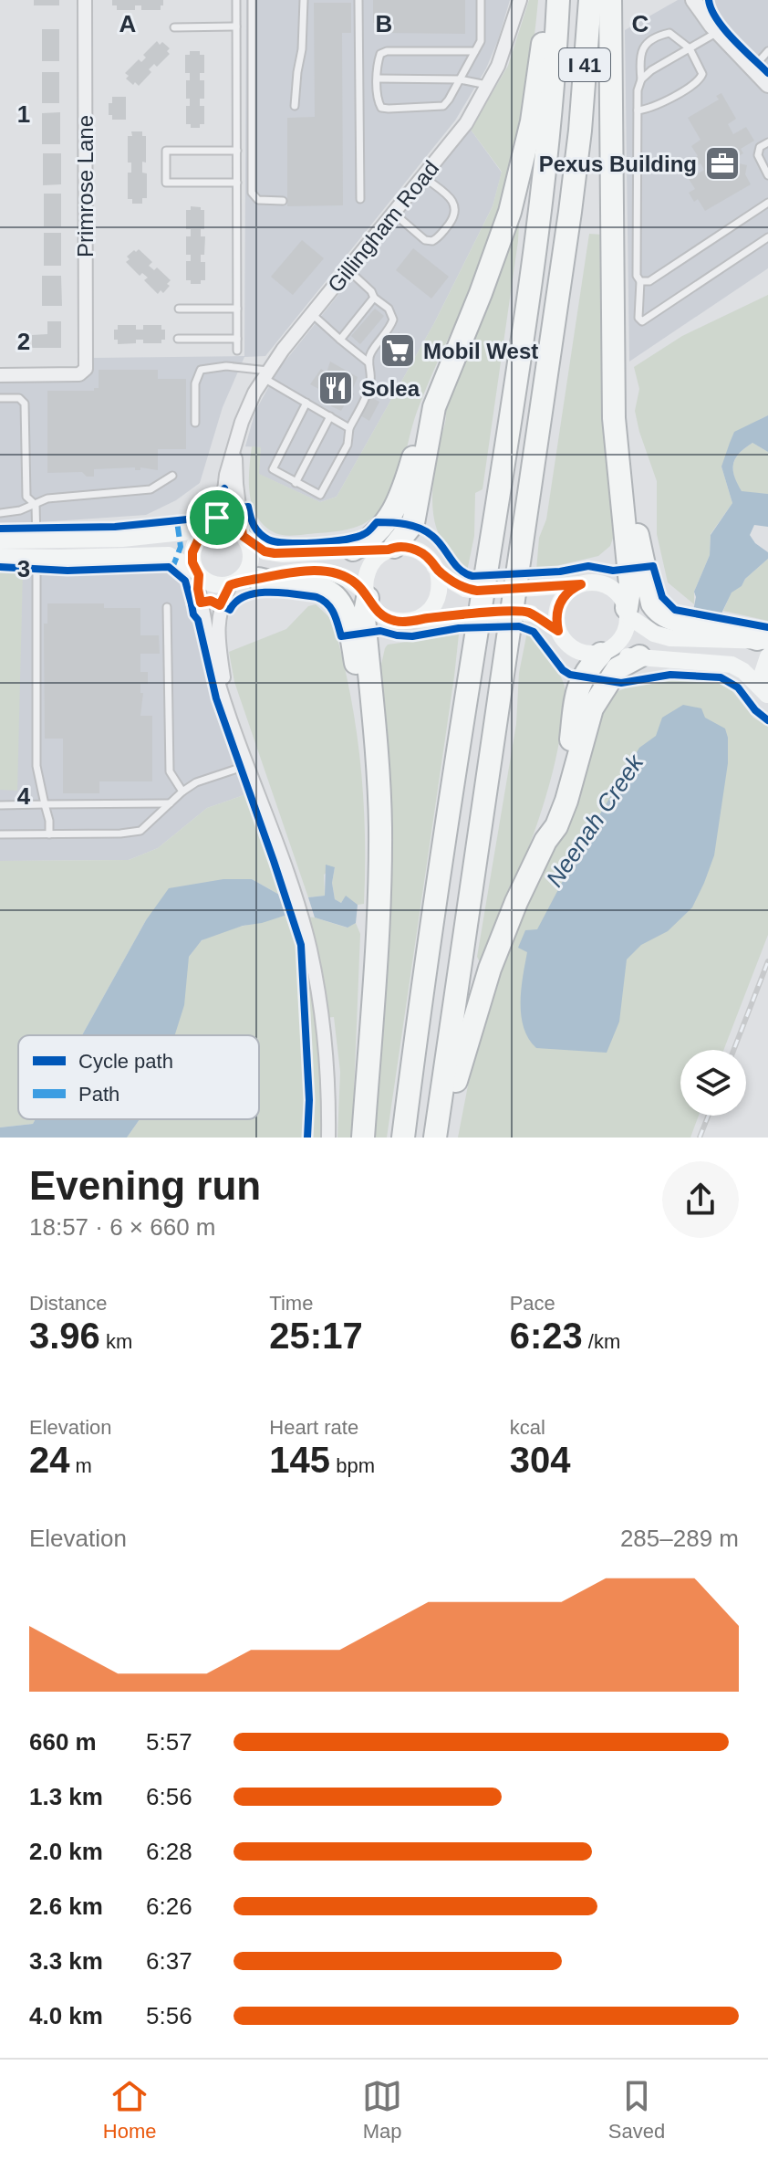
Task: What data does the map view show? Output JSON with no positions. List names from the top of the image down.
{
  "streets": {
    "highway": ["I 41"],
    "street": ["Primrose Lane", "Gillingham Road"]
  },
  "water": ["Neenah Creek"],
  "places": {
    "office": ["Pexus Building"],
    "supermarket": ["Mobil West"],
    "restaurant": ["Solea"]
  },
  "legend": ["Cycle path", "Path"],
  "page": {
    "heading": ["Evening run", "18:57 · 6 × 660 m"],
    "stats": [
      ["Distance", "3.96 km"],
      ["Time", "25:17"],
      ["Pace", "6:23 /km"],
      ["Elevation", "24 m"],
      ["Heart rate", "145 bpm"],
      ["kcal", "304"]
    ],
    "chart": ["Elevation", "285–289 m"],
    "list": [
      {
        "name": "660 m",
        "note": "5:57"
      },
      {
        "name": "1.3 km",
        "note": "6:56"
      },
      {
        "name": "2.0 km",
        "note": "6:28"
      },
      {
        "name": "2.6 km",
        "note": "6:26"
      },
      {
        "name": "3.3 km",
        "note": "6:37"
      },
      {
        "name": "4.0 km",
        "note": "5:56"
      }
    ],
    "tabs": ["Home", "Map", "Saved"]
  },
  "grid": {
    "columns": ["A", "B", "C"],
    "rows": [
      "1",
      "2",
      "3",
      "4"
    ]
  }
}
